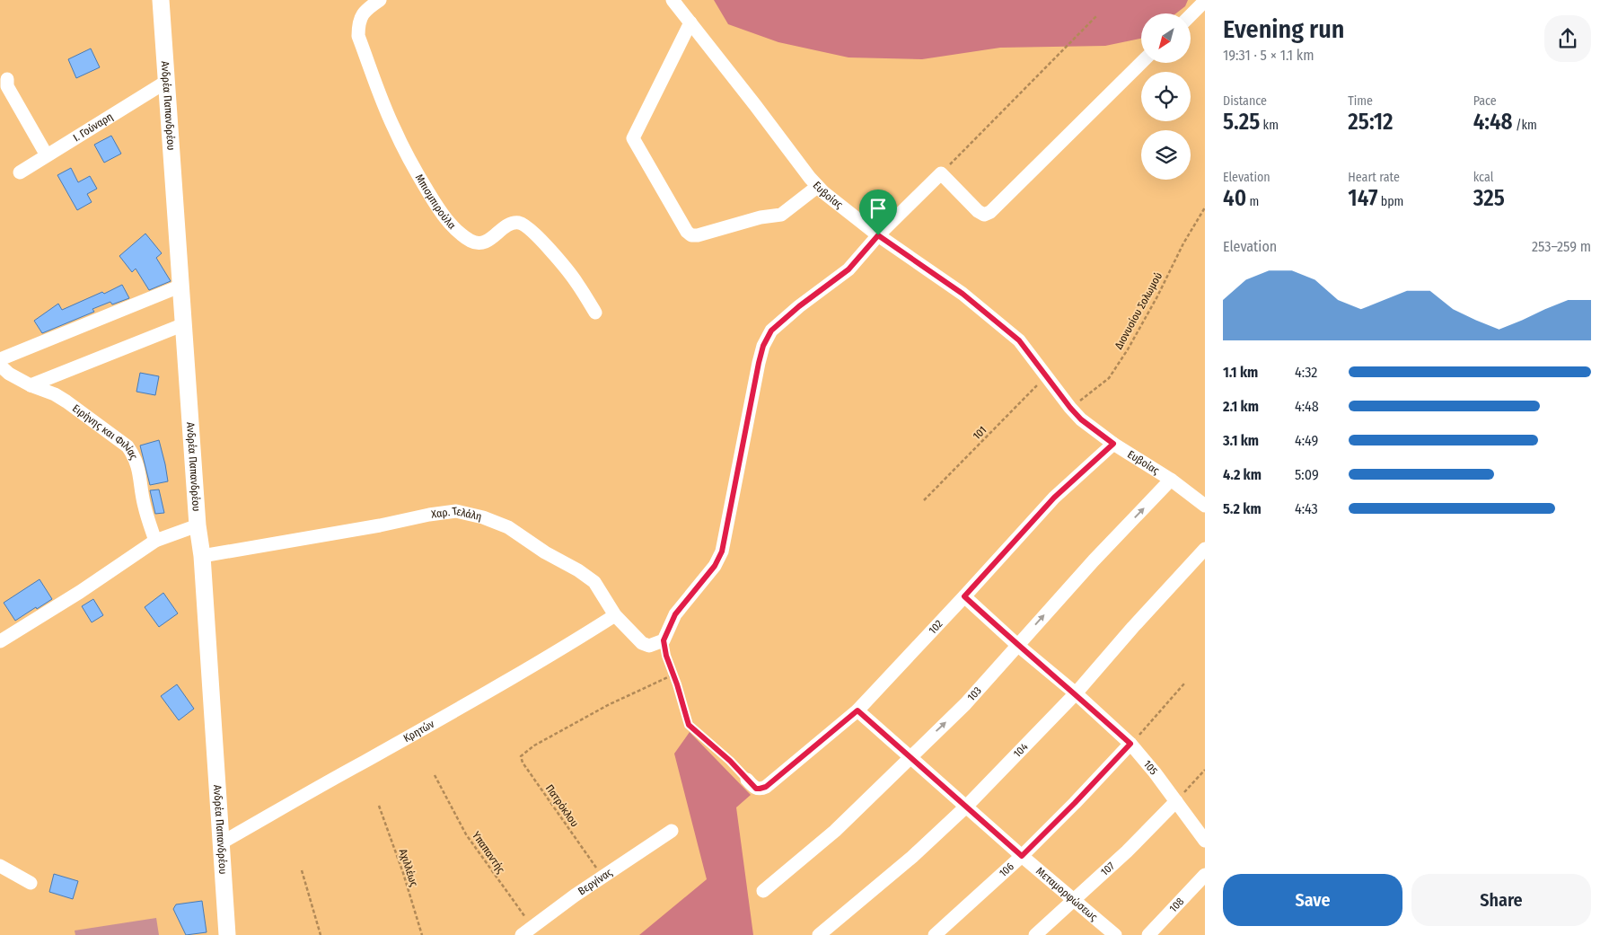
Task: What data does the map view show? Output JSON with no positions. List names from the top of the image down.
{
  "streets": {
    "main road": ["Ανδρέα Παπανδρέου"],
    "street": [
      "Ι. Γούναρη",
      "Ευβοίας",
      "Μπισμπιρούλα",
      "Ειρήνης και Φιλίας",
      "Χαρ. Τελάλη",
      "102",
      "103",
      "Κρητών",
      "104",
      "105",
      "107",
      "106",
      "Βεργίνας",
      "Μεταμορφώσεως",
      "108"
    ],
    "path": [
      "Διονυσίου Σολωμού",
      "101",
      "Πατρόκλου",
      "Υπαπαντής",
      "Αχιλλέως"
    ]
  },
  "crossings": [
    ["Ανδρέα Παπανδρέου", "Ι. Γούναρη"],
    ["Ανδρέα Παπανδρέου", "Χαρ. Τελάλη"],
    ["Ανδρέα Παπανδρέου", "Κρητών"],
    ["Ευβοίας", "Διονυσίου Σολωμού"],
    ["Ευβοίας", "101"],
    ["Ευβοίας", "102"],
    ["Ευβοίας", "103"],
    ["Χαρ. Τελάλη", "Κρητών"],
    ["102", "105"],
    ["102", "Μεταμορφώσεως"],
    ["103", "105"],
    ["103", "Μεταμορφώσεως"],
    ["104", "105"],
    ["104", "Μεταμορφώσεως"],
    ["105", "107"],
    ["105", "106"],
    ["Πατρόκλου", "Βεργίνας"],
    ["Υπαπαντής", "Βεργίνας"],
    ["107", "Μεταμορφώσεως"],
    ["106", "Μεταμορφώσεως"]
  ],
  "one_way": ["103"],
  "north": "bottom left",
  "page": {
    "heading": ["Evening run", "19:31 · 5 × 1.1 km"],
    "stats": [
      ["Distance", "5.25 km"],
      ["Time", "25:12"],
      ["Pace", "4:48 /km"],
      ["Elevation", "40 m"],
      ["Heart rate", "147 bpm"],
      ["kcal", "325"]
    ],
    "chart": ["Elevation", "253–259 m"],
    "list": [
      {
        "name": "1.1 km",
        "note": "4:32"
      },
      {
        "name": "2.1 km",
        "note": "4:48"
      },
      {
        "name": "3.1 km",
        "note": "4:49"
      },
      {
        "name": "4.2 km",
        "note": "5:09"
      },
      {
        "name": "5.2 km",
        "note": "4:43"
      }
    ],
    "buttons": ["Save", "Share"]
  }
}
